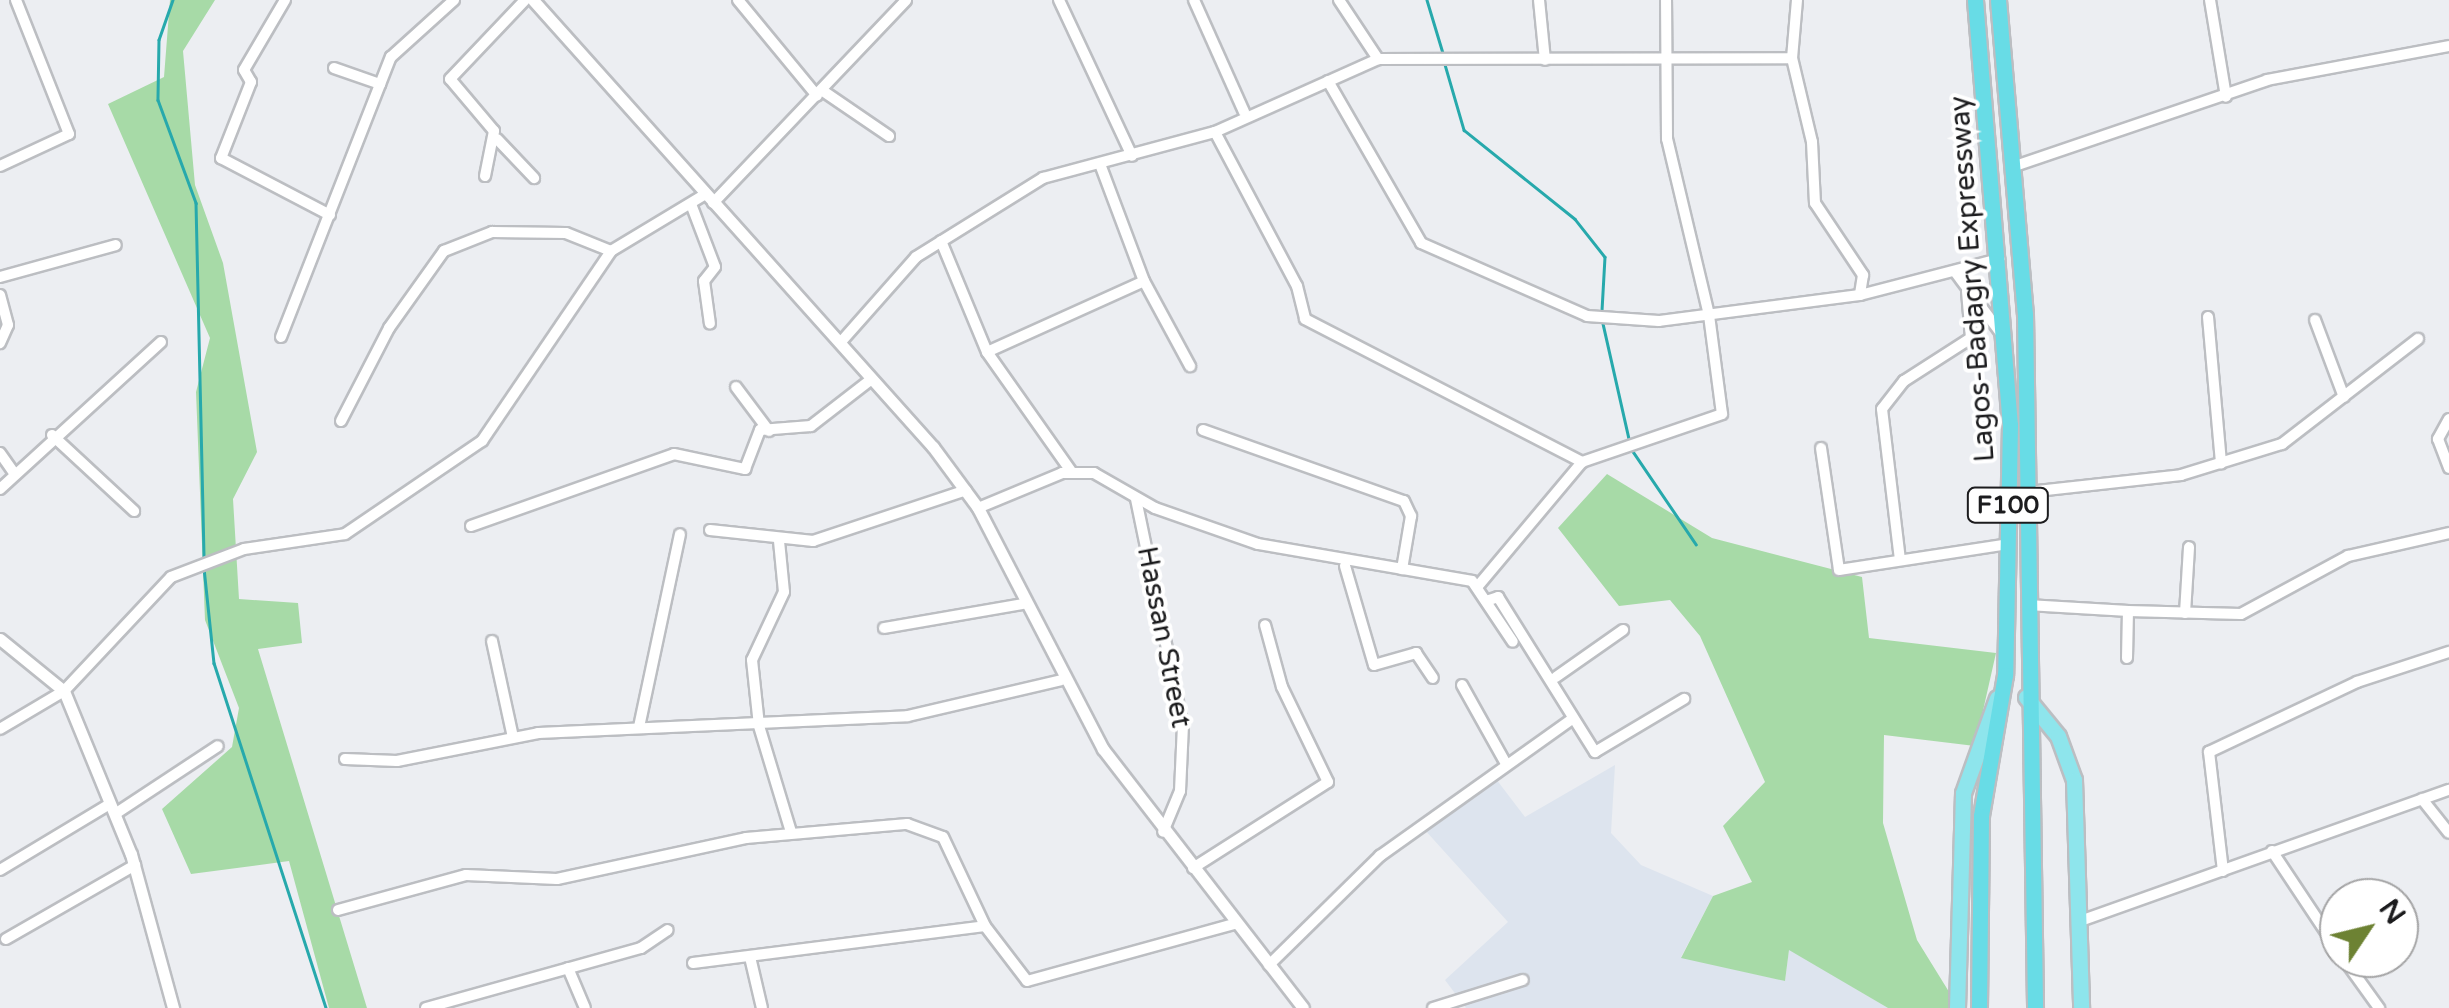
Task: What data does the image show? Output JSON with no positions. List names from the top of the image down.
{
  "streets": {
    "highway": ["Lagos-Badagry Expressway", "F100"],
    "street": ["Hassan Street"]
  },
  "north": "top right"
}
